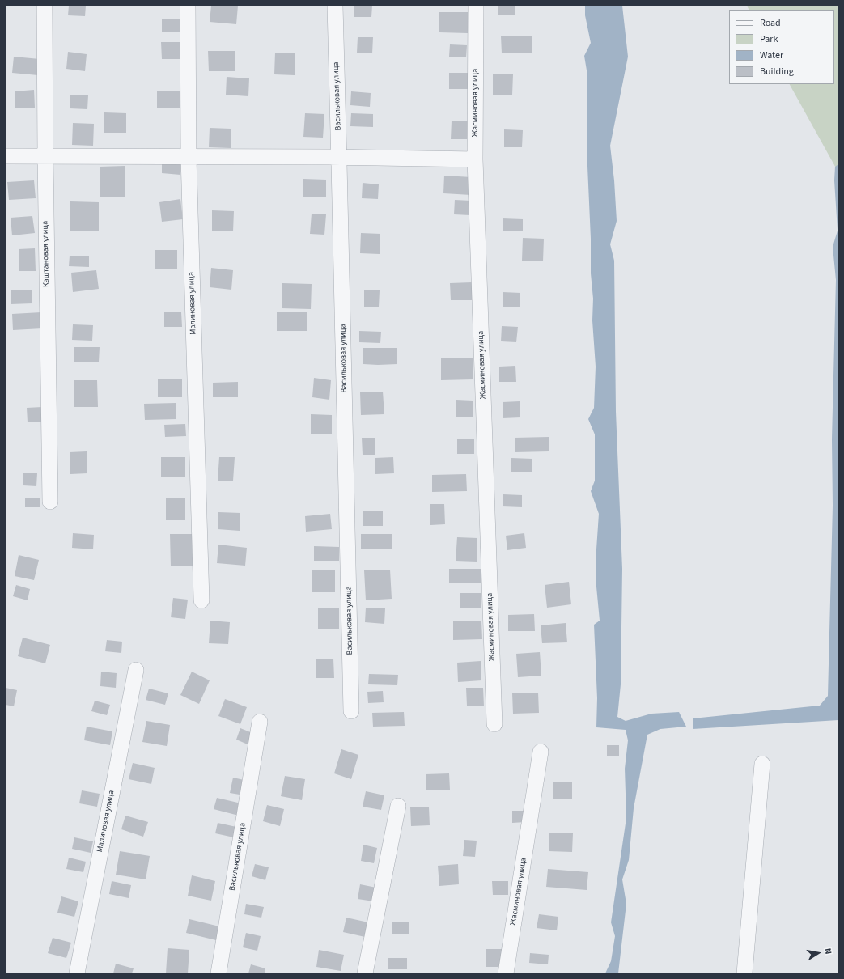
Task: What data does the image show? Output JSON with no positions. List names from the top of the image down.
{
  "streets": {
    "street": [
      "Васильковая улица",
      "Жасминовая улица",
      "Каштановая улица",
      "Малиновая улица"
    ]
  },
  "legend": [
    "Road",
    "Park",
    "Water",
    "Building"
  ],
  "north": "right"
}
